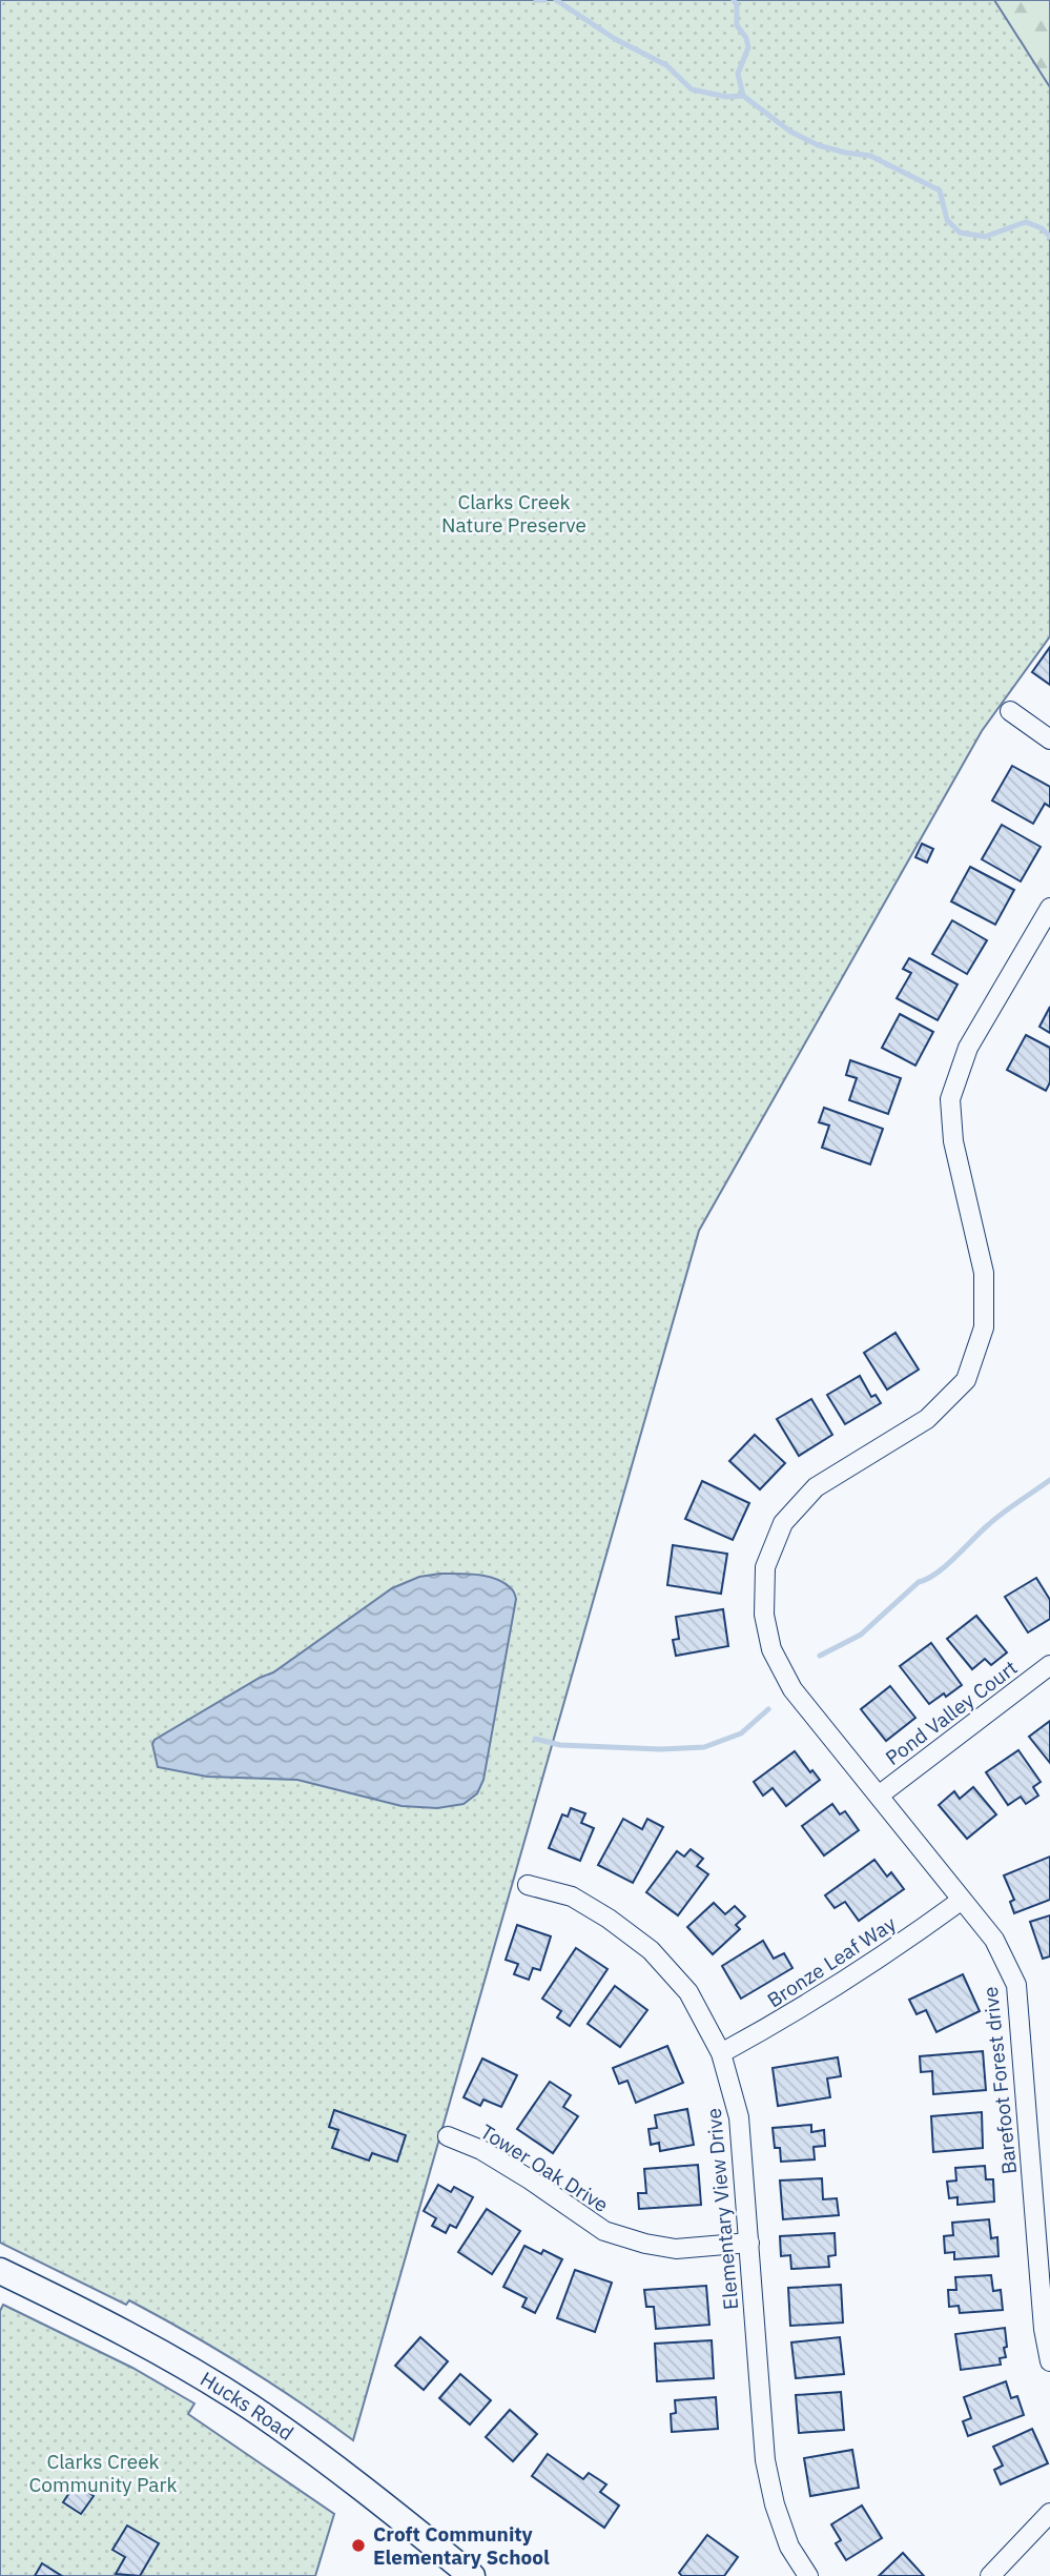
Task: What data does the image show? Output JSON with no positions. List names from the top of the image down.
{
  "streets": {
    "main road": ["Hucks Road"],
    "street": [
      "Pond Valley Court",
      "Bronze Leaf Way",
      "Barefoot Forest drive",
      "Tower Oak Drive",
      "Elementary View Drive"
    ]
  },
  "crossings": [
    ["Pond Valley Court", "Barefoot Forest drive"],
    ["Bronze Leaf Way", "Barefoot Forest drive"],
    ["Bronze Leaf Way", "Elementary View Drive"],
    ["Tower Oak Drive", "Elementary View Drive"]
  ],
  "parks": ["Clarks Creek Nature Preserve", "Clarks Creek Community Park"],
  "places": ["Croft Community Elementary School"]
}
